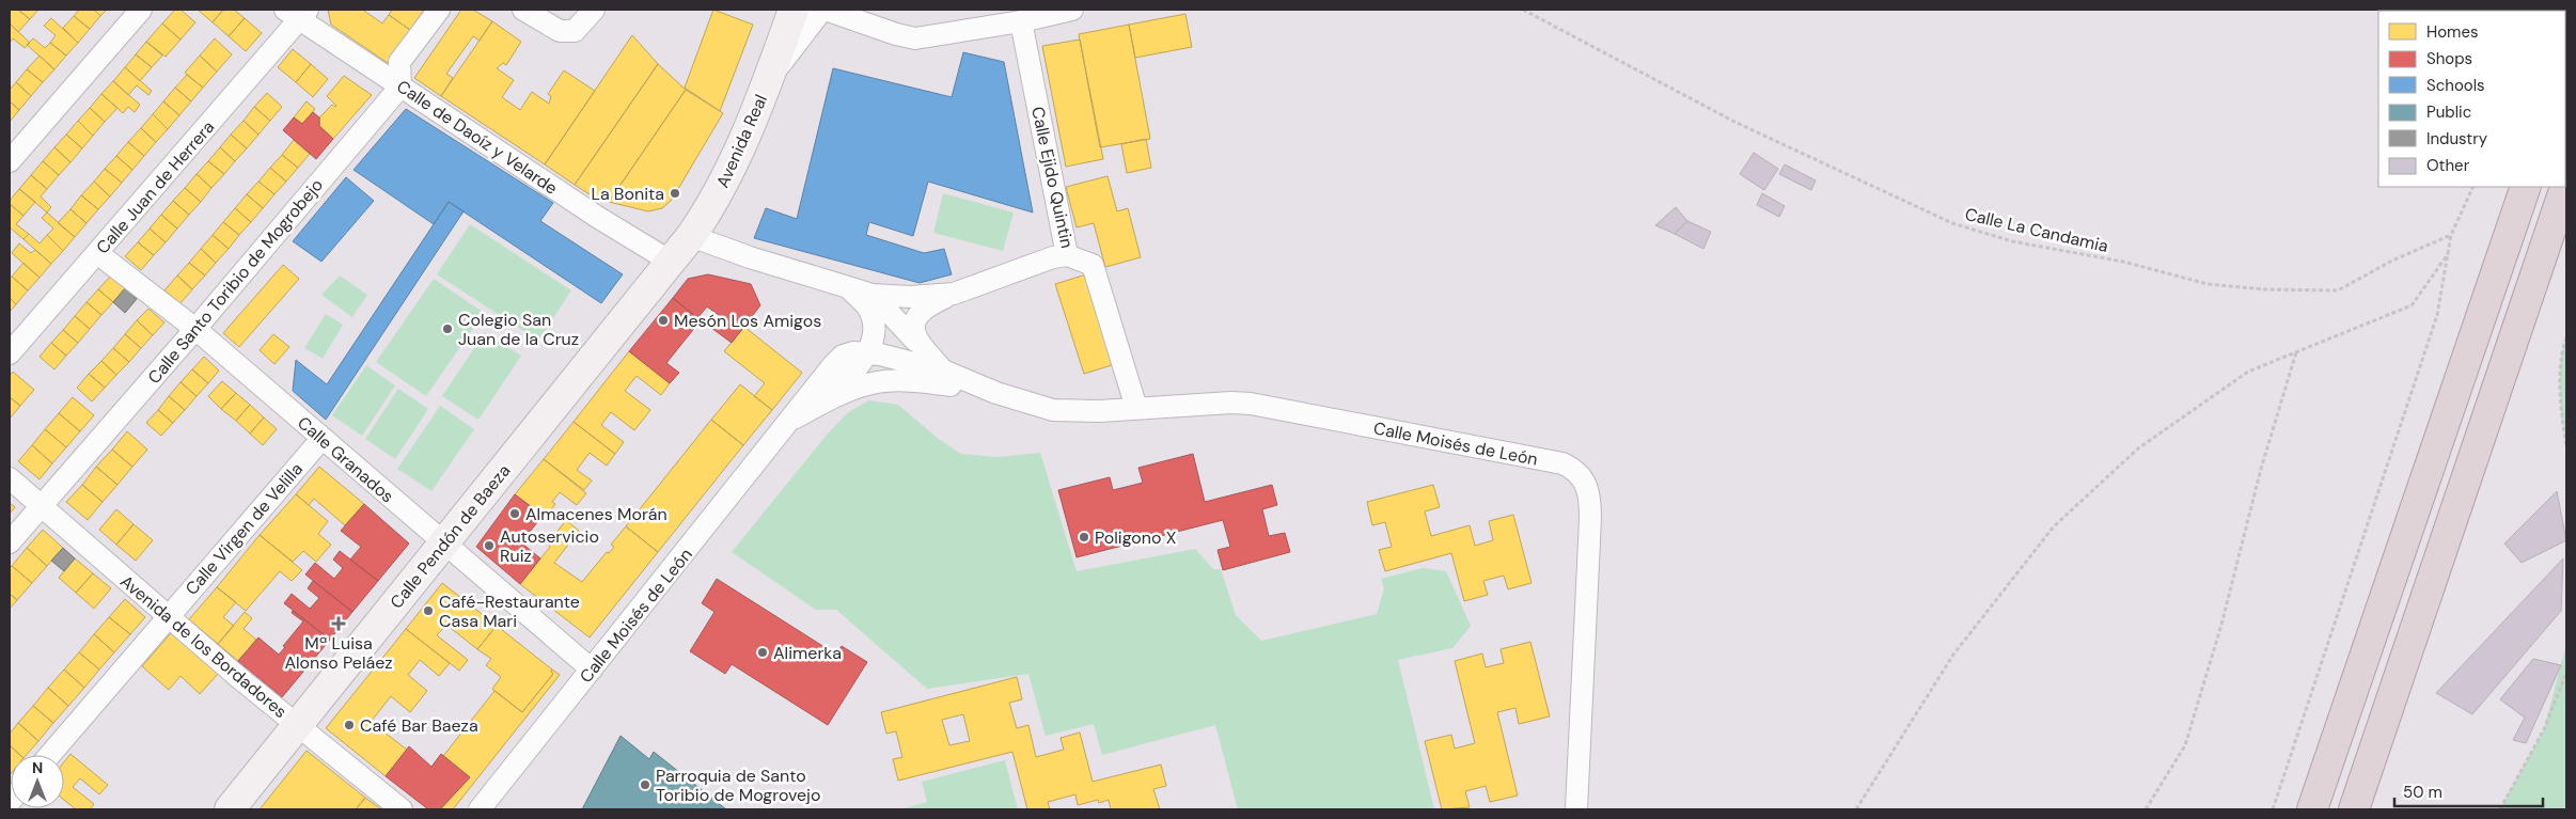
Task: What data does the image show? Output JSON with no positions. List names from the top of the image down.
{
  "streets": {
    "main road": ["Avenida Real", "Calle Pendón de Baeza"],
    "street": [
      "Calle de Daoíz y Velarde",
      "Calle Ejido Quintin",
      "Calle Juan de Herrera",
      "Calle Santo Toribio de Mogrobejo",
      "Calle Moisés de León",
      "Calle Granados",
      "Calle Virgen de Velilla",
      "Avenida de los Bordadores"
    ],
    "path": ["Calle La Candamia"]
  },
  "crossings": [
    ["Calle de Daoíz y Velarde", "Avenida Real"],
    ["Calle de Daoíz y Velarde", "Calle Juan de Herrera"],
    ["Calle de Daoíz y Velarde", "Calle Santo Toribio de Mogrobejo"],
    ["Calle de Daoíz y Velarde", "Calle Pendón de Baeza"],
    ["Avenida Real", "Calle Pendón de Baeza"],
    ["Calle Ejido Quintin", "Calle Moisés de León"],
    ["Calle Juan de Herrera", "Calle Granados"],
    ["Calle Santo Toribio de Mogrobejo", "Calle Granados"],
    ["Calle Santo Toribio de Mogrobejo", "Avenida de los Bordadores"],
    ["Calle Moisés de León", "Calle Granados"],
    ["Calle Granados", "Calle Virgen de Velilla"],
    ["Calle Granados", "Calle Pendón de Baeza"],
    ["Calle Virgen de Velilla", "Avenida de los Bordadores"],
    ["Calle Pendón de Baeza", "Avenida de los Bordadores"]
  ],
  "places": {
    "other": [
      "La Bonita",
      "Mesón Los Amigos",
      "Colegio San Juan de la Cruz",
      "Almacenes Morán",
      "Poligono X",
      "Autoservicio Ruiz",
      "Café-Restaurante Casa Mari",
      "Alimerka",
      "Café Bar Baeza",
      "Parroquia de Santo Toribio de Mogrovejo"
    ],
    "health": ["Mª Luisa Alonso Peláez"]
  },
  "legend": [
    "Homes",
    "Shops",
    "Schools",
    "Public",
    "Industry",
    "Other"
  ],
  "scale_bar": "50 m",
  "north": "top"
}
